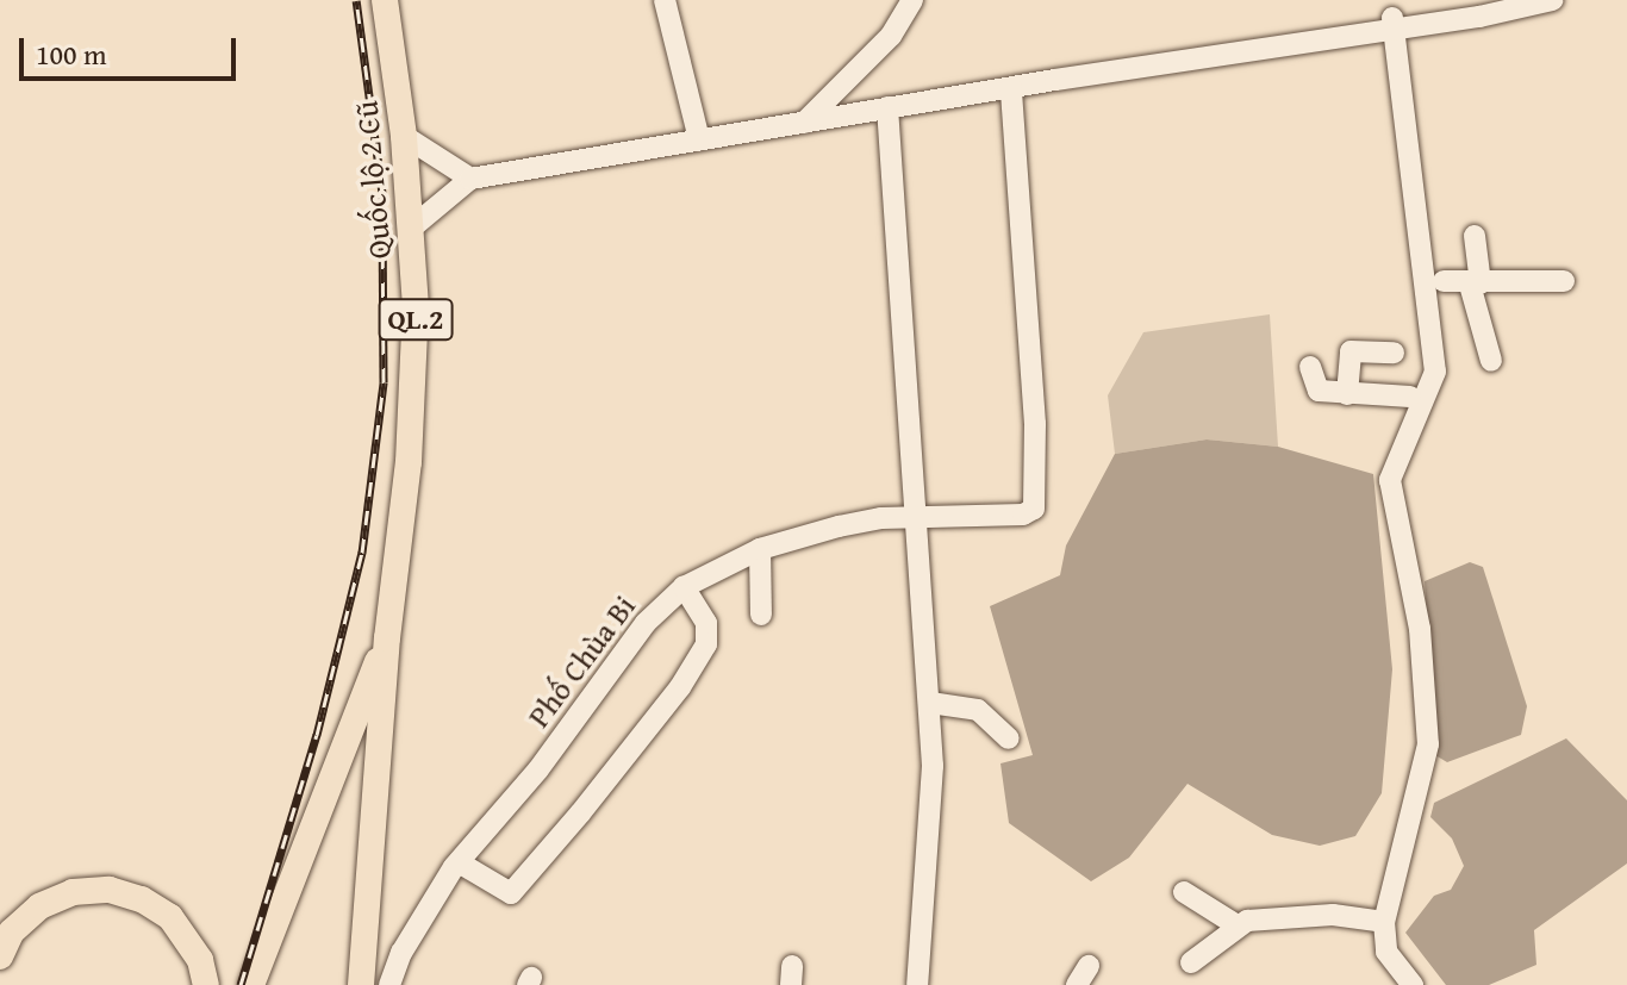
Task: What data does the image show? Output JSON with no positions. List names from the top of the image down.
{
  "streets": {
    "main road": ["Quốc lộ 2 Cũ", "QL.2"],
    "street": ["Phố Chùa Bi"]
  },
  "scale_bar": "100 m"
}
